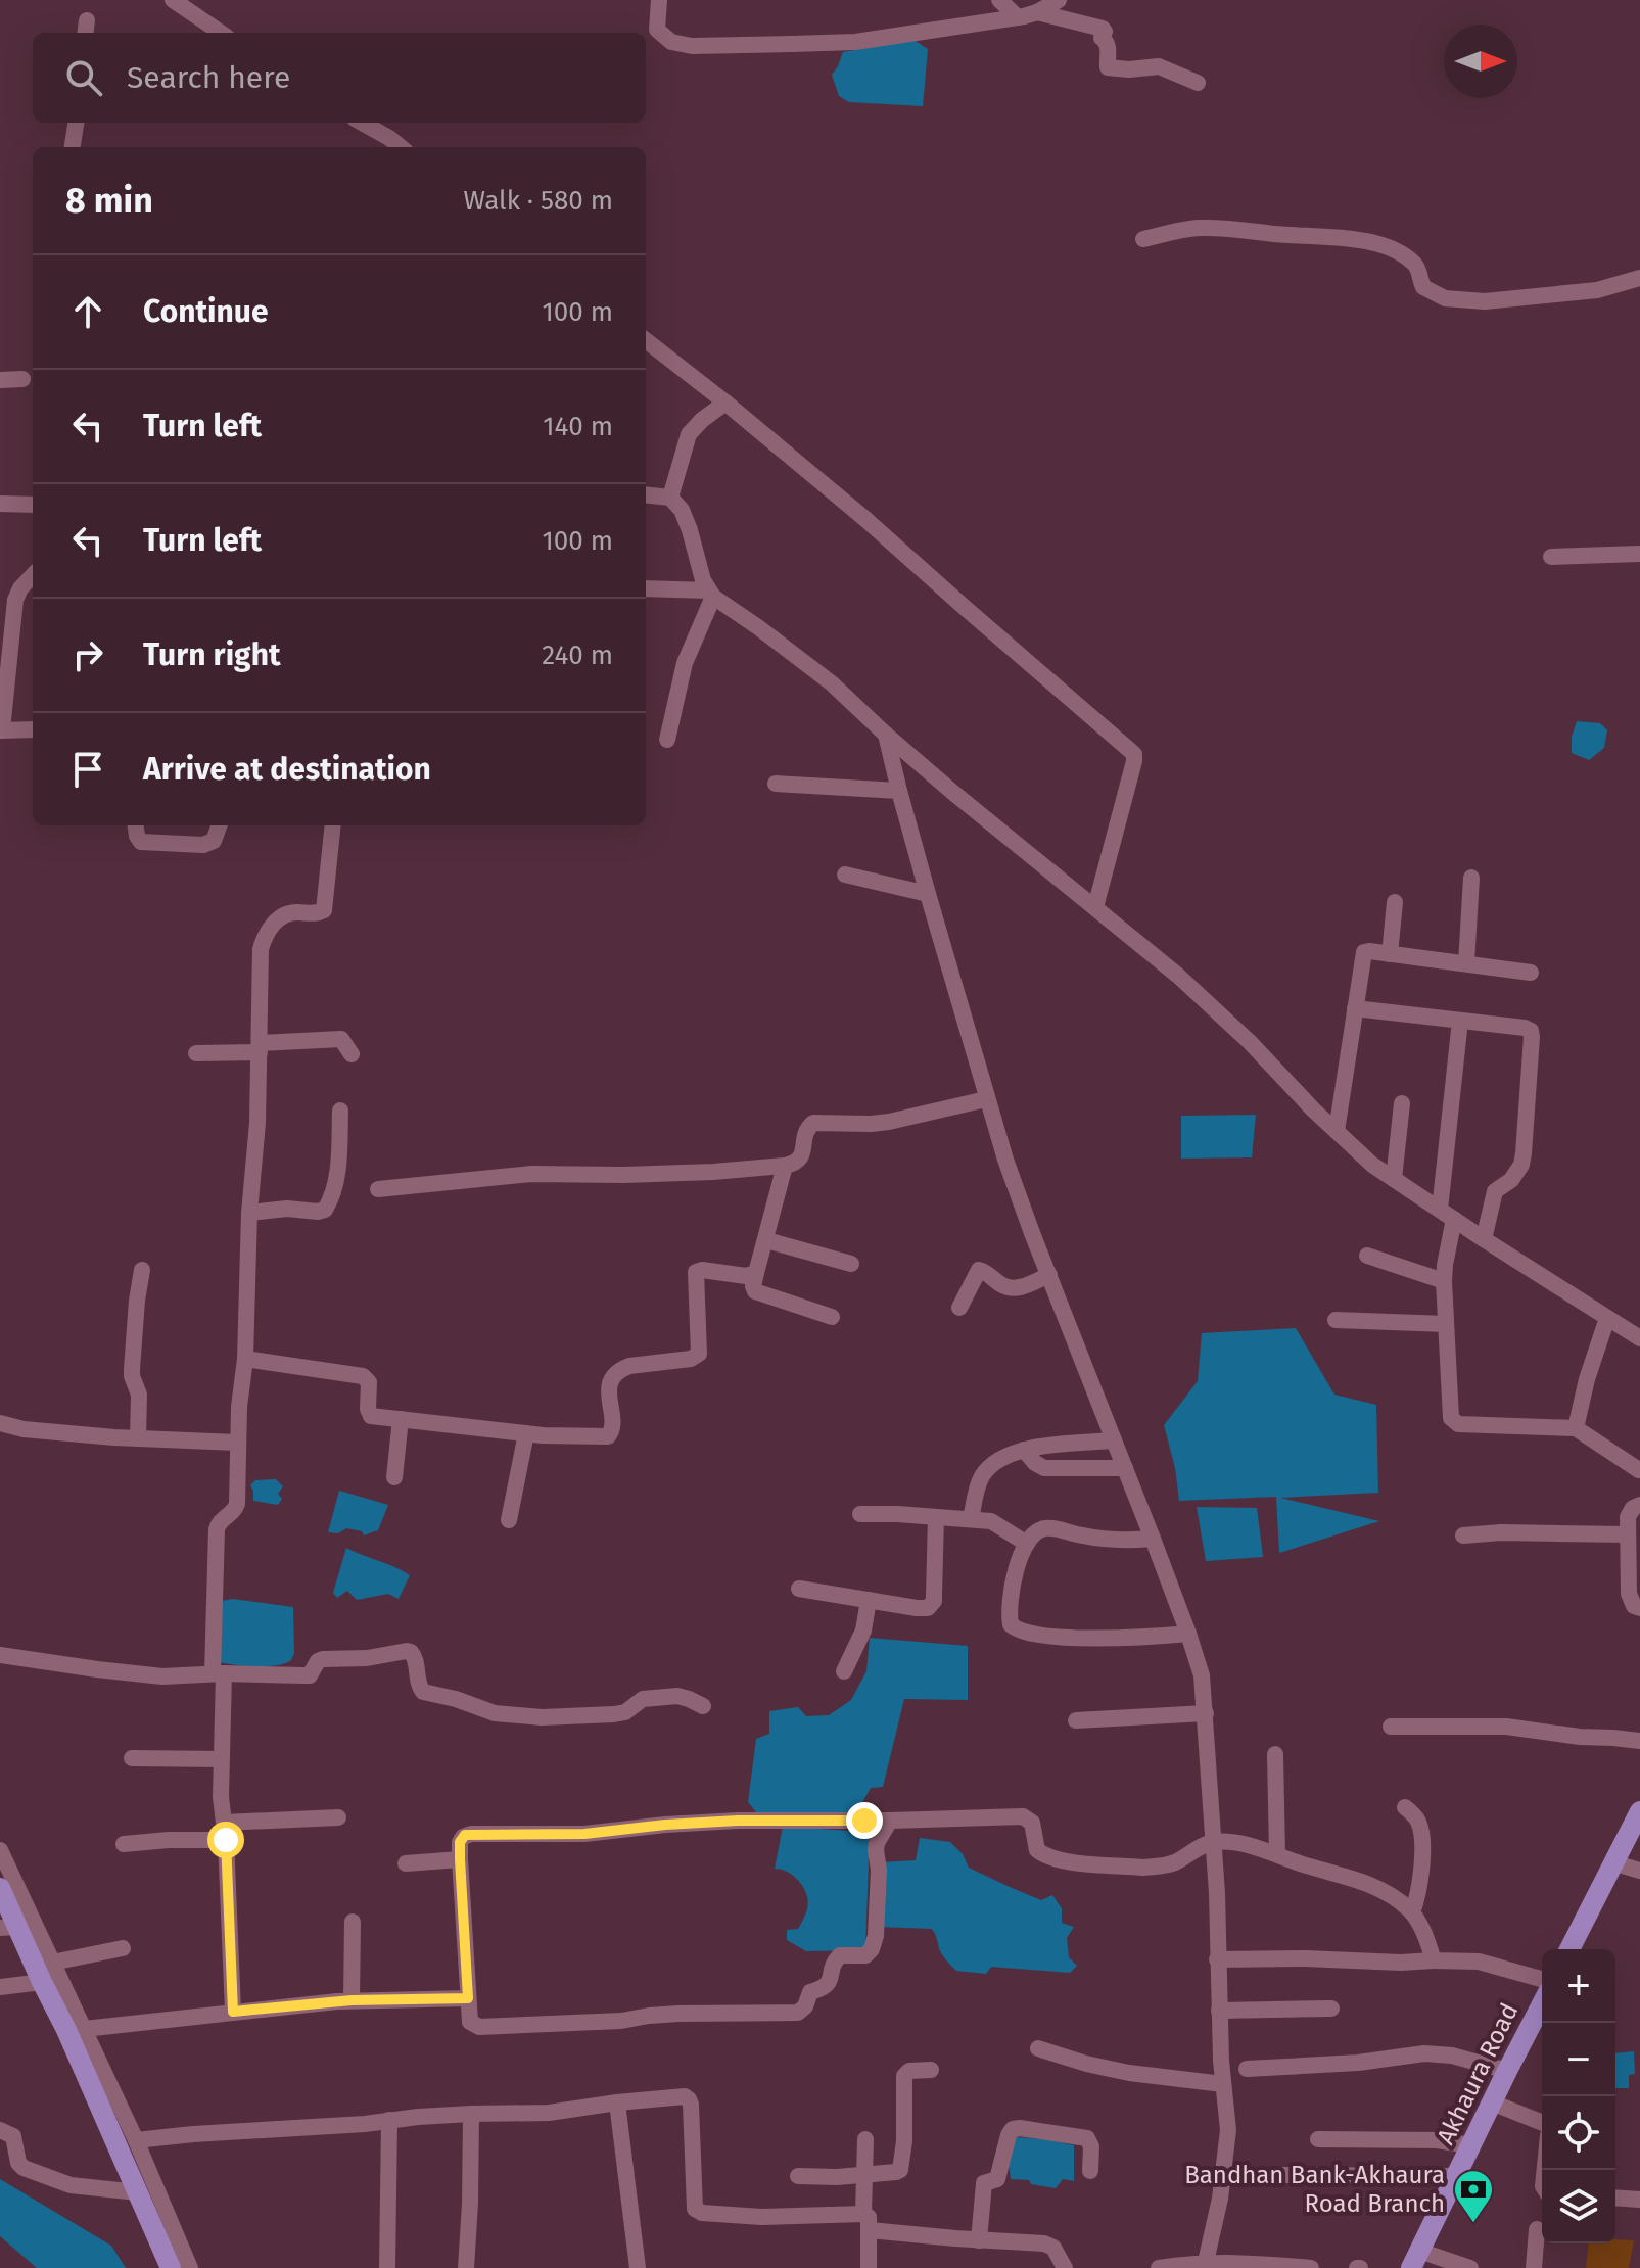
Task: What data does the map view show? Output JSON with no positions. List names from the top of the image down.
{
  "streets": {
    "main road": ["Akhaura Road"]
  },
  "places": {
    "bank": ["Bandhan Bank-Akhaura Road Branch"]
  },
  "north": "right",
  "page": {
    "search": "Search here",
    "heading": ["8 min", "Walk · 580 m"],
    "list": [
      ["Continue", "100 m"],
      ["Turn left", "140 m"],
      ["Turn left", "100 m"],
      ["Turn right", "240 m"],
      "Arrive at destination"
    ],
    "map_buttons": ["+", "−"]
  }
}
